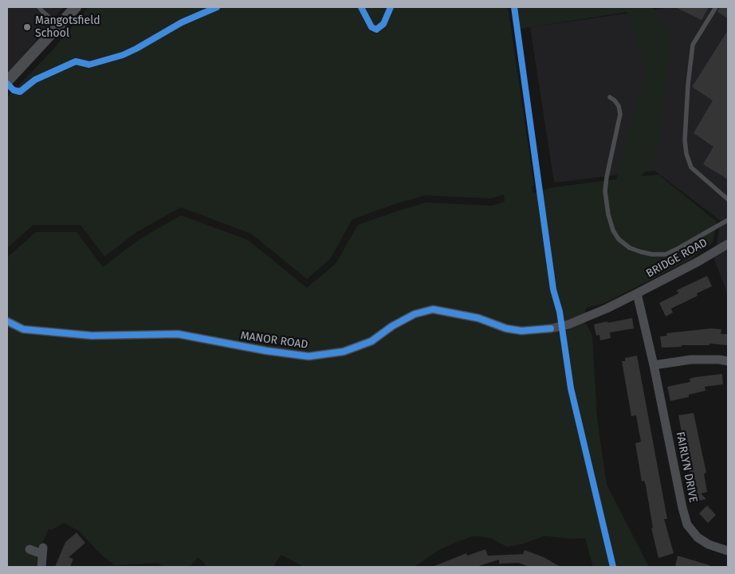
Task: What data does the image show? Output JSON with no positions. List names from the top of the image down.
{
  "streets": {
    "street": ["BRIDGE ROAD", "MANOR ROAD", "FAIRLYN DRIVE"]
  },
  "crossings": [
    ["BRIDGE ROAD", "MANOR ROAD"],
    ["BRIDGE ROAD", "FAIRLYN DRIVE"]
  ],
  "places": ["Mangotsfield School"]
}
